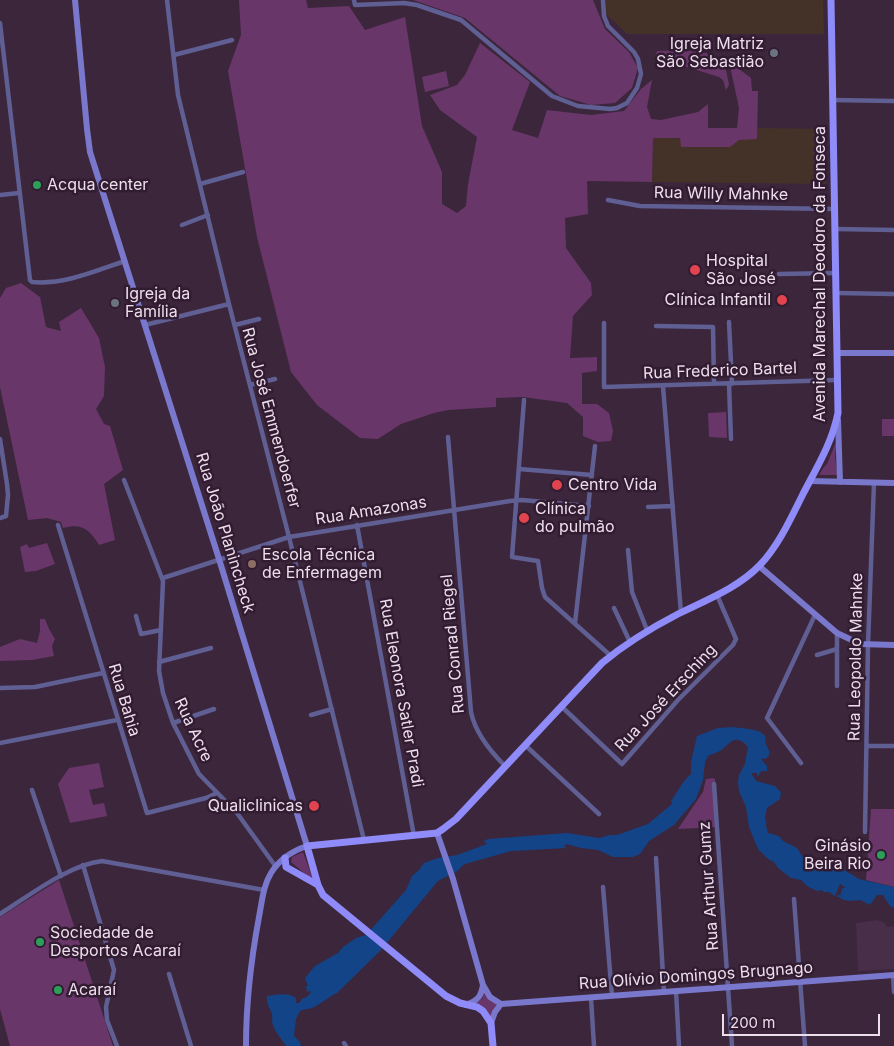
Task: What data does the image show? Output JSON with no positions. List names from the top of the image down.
{
  "streets": {
    "main road": ["Avenida Marechal Deodoro da Fonseca", "Rua João Planincheck", "Rua Olívio Domingos Brugnago"],
    "street": [
      "Rua Willy Mahnke",
      "Rua Frederico Bartel",
      "Rua José Emmendoerfer",
      "Rua Amazonas",
      "Rua Conrad Riegel",
      "Rua Leopoldo Mahnke",
      "Rua Eleonora Satler Pradi",
      "Rua José Ersching",
      "Rua Bahia",
      "Rua Acre",
      "Rua Arthur Gumz"
    ]
  },
  "crossings": [
    ["Rua Willy Mahnke", "Avenida Marechal Deodoro da Fonseca"],
    ["Avenida Marechal Deodoro da Fonseca", "Rua Frederico Bartel"],
    ["Avenida Marechal Deodoro da Fonseca", "Rua Conrad Riegel"],
    ["Avenida Marechal Deodoro da Fonseca", "Rua José Ersching"],
    ["Rua José Emmendoerfer", "Rua Amazonas"],
    ["Rua Amazonas", "Rua João Planincheck"],
    ["Rua Amazonas", "Rua Conrad Riegel"],
    ["Rua Amazonas", "Rua Eleonora Satler Pradi"],
    ["Rua Amazonas", "Rua Acre"],
    ["Rua Bahia", "Rua Acre"],
    ["Rua Arthur Gumz", "Rua Olívio Domingos Brugnago"]
  ],
  "places": [
    "Igreja Matriz São Sebastião",
    "Acqua center",
    "Hospital São José",
    "Clínica Infantil",
    "Igreja da Família",
    "Centro Vida",
    "Clínica do pulmão",
    "Escola Técnica de Enfermagem",
    "Qualiclinicas",
    "Ginásio Beira Rio",
    "Sociedade de Desportos Acaraí",
    "Acaraí"
  ],
  "scale_bar": "200 m"
}
